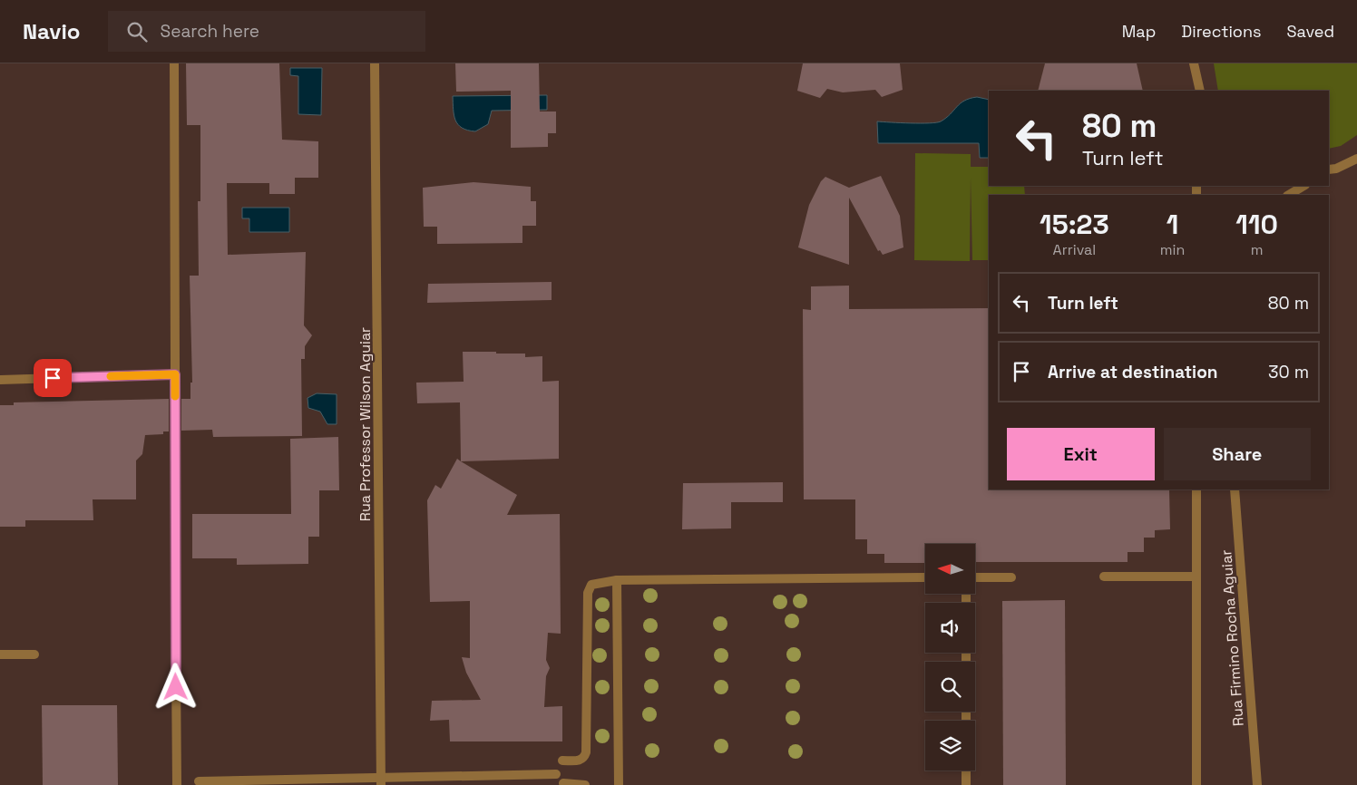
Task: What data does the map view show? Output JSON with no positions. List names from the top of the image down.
{
  "streets": {
    "street": ["Rua Professor Wilson Aguiar", "Rua Firmino Rocha Aguiar"]
  },
  "north": "left",
  "page": {
    "header": "Navio",
    "search": "Search here",
    "nav": ["Map", "Directions", "Saved"],
    "turn": ["80 m", "Turn left"],
    "eta": [
      "15:23",
      "Arrival",
      "1",
      "min",
      "110",
      "m"
    ],
    "list": [
      {
        "name": "Turn left",
        "value": "80 m"
      },
      {
        "name": "Arrive at destination",
        "value": "30 m"
      }
    ],
    "buttons": ["Exit", "Share"]
  }
}
